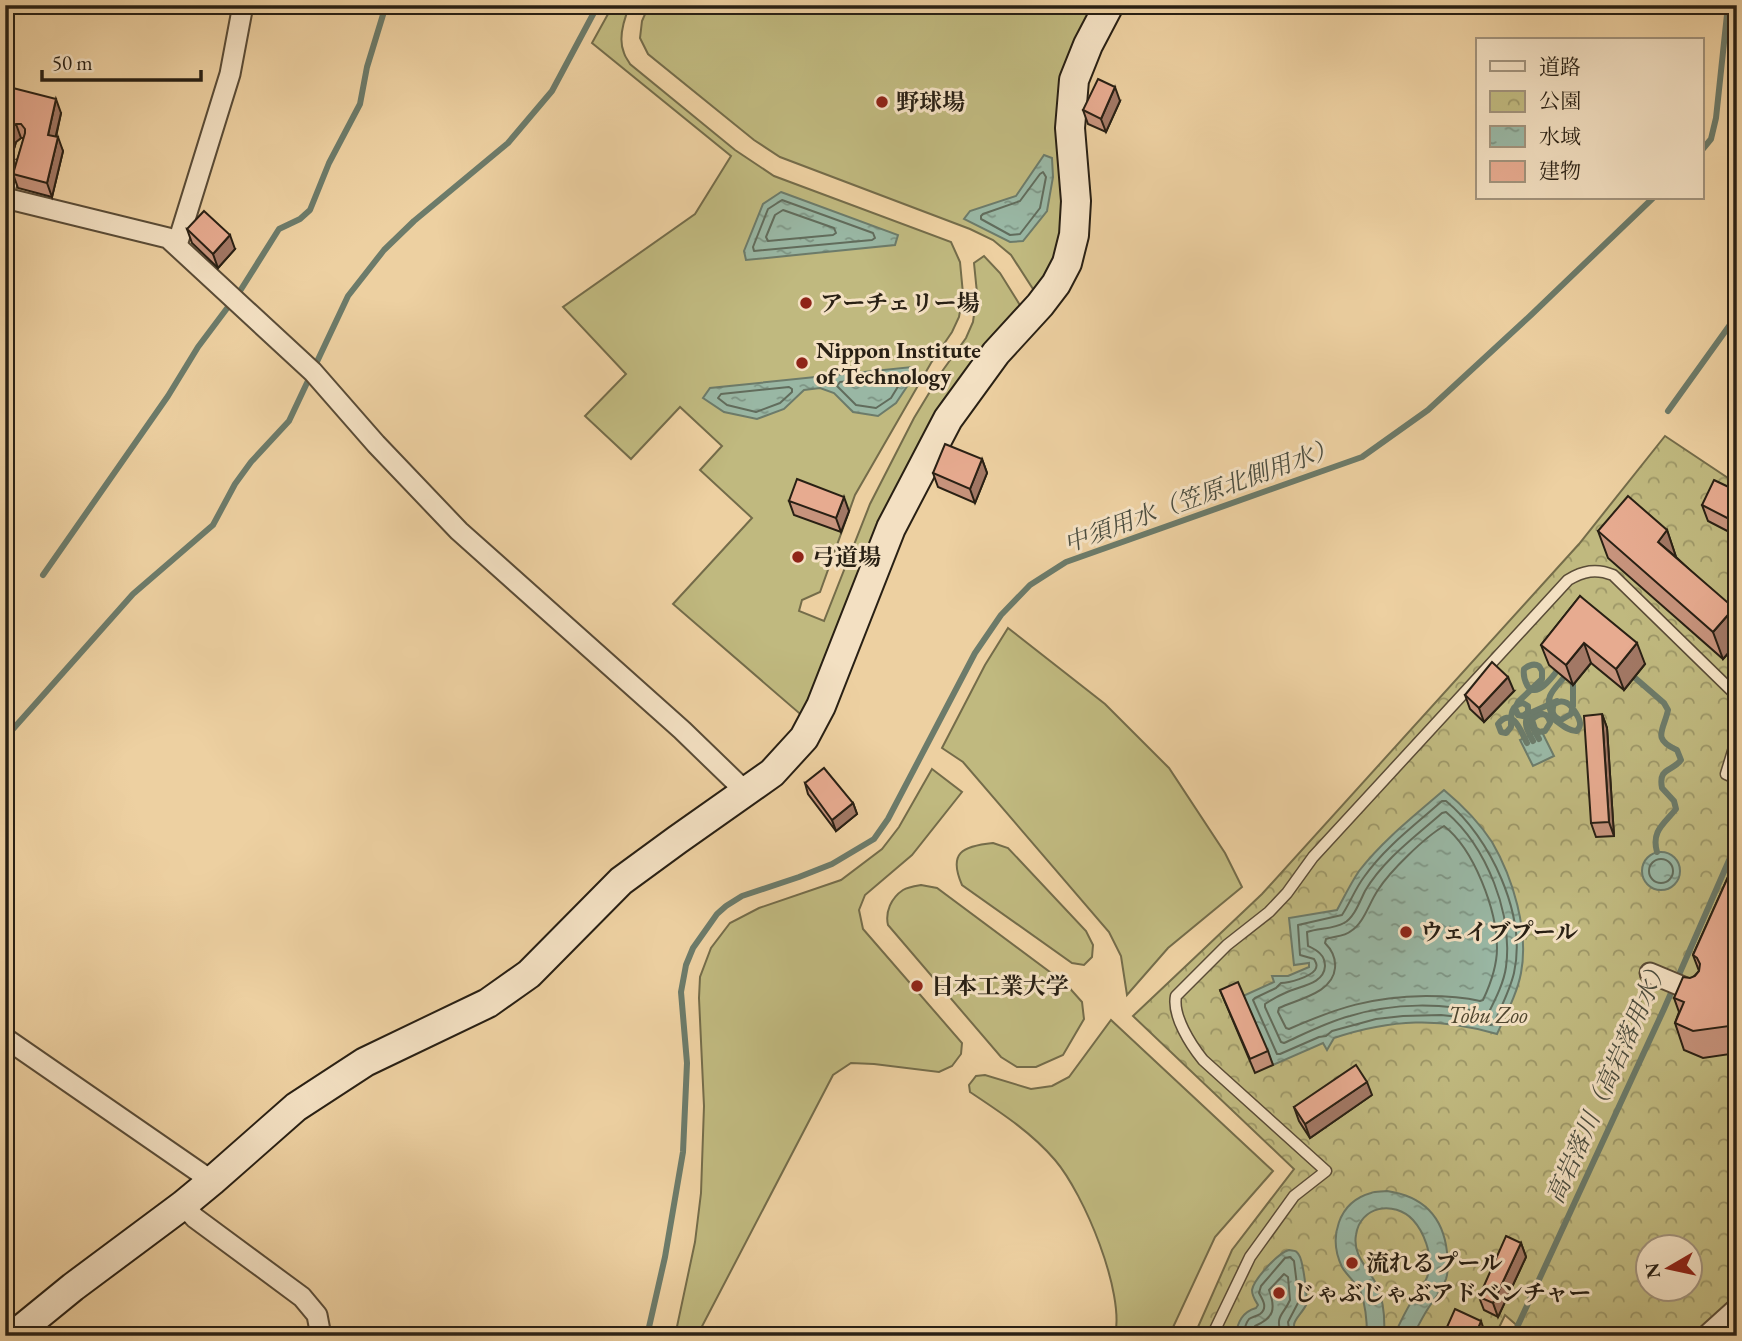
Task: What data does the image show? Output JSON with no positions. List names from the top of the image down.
{
  "water": ["中須用水（笠原北側用水）", "高岩落川（高岩落用水）"],
  "parks": ["Tobu Zoo"],
  "places": [
    "野球場",
    "アーチェリー場",
    "Nippon Institute of Technology",
    "弓道場",
    "ウェイブプール",
    "日本工業大学",
    "流れるプール",
    "じゃぶじゃぶアドベンチャー"
  ],
  "legend": [
    "道路",
    "公園",
    "水域",
    "建物"
  ],
  "scale_bar": "50 m",
  "north": "left"
}
